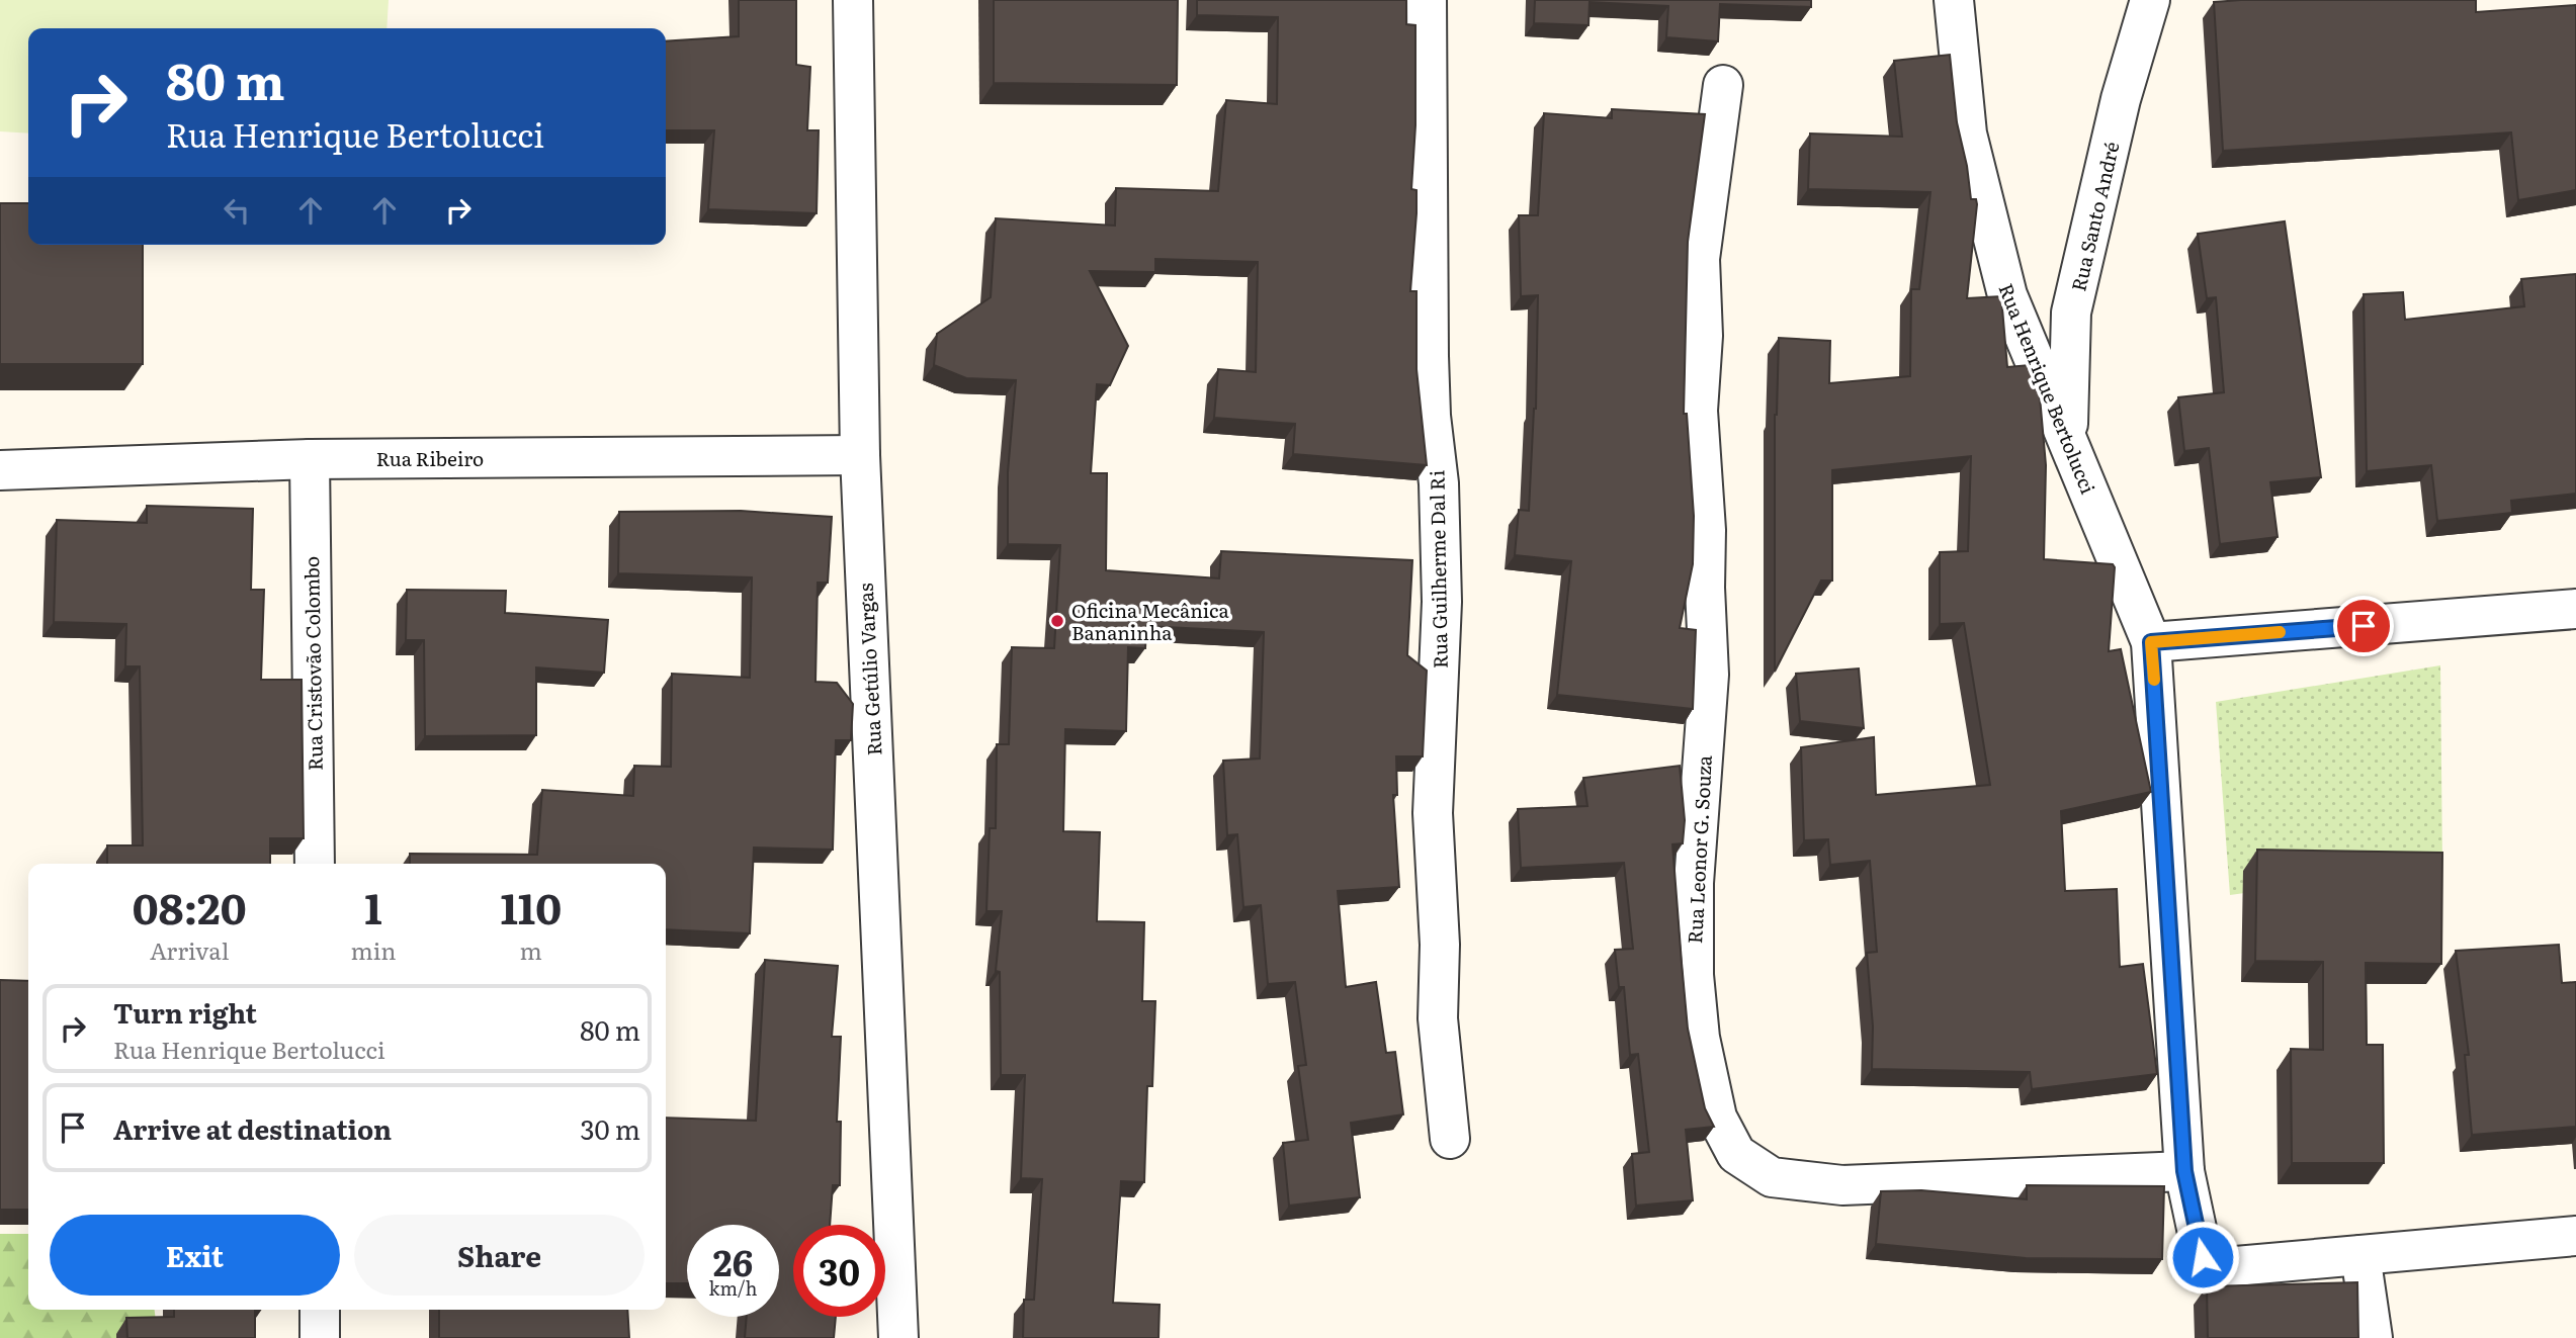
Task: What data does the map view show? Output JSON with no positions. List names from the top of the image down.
{
  "streets": {
    "street": [
      "Rua Santo André",
      "Rua Henrique Bertolucci",
      "Rua Ribeiro",
      "Rua Guilherme Dal Ri",
      "Rua Cristovão Colombo",
      "Rua Getúlio Vargas",
      "Rua Leonor G. Souza"
    ]
  },
  "crossings": [
    ["Rua Santo André", "Rua Henrique Bertolucci"],
    ["Rua Henrique Bertolucci", "Rua Leonor G. Souza"],
    ["Rua Ribeiro", "Rua Cristovão Colombo"],
    ["Rua Ribeiro", "Rua Getúlio Vargas"]
  ],
  "places": ["Oficina Mecânica Bananinha"],
  "page": {
    "turn": ["80 m", "Rua Henrique Bertolucci"],
    "eta": [
      "08:20",
      "Arrival",
      "1",
      "min",
      "110",
      "m"
    ],
    "list": [
      {
        "name": "Turn right",
        "note": "Rua Henrique Bertolucci",
        "value": "80 m"
      },
      {
        "name": "Arrive at destination",
        "value": "30 m"
      }
    ],
    "buttons": ["Exit", "Share"],
    "speed": "26 km/h",
    "limit": "30"
  }
}
